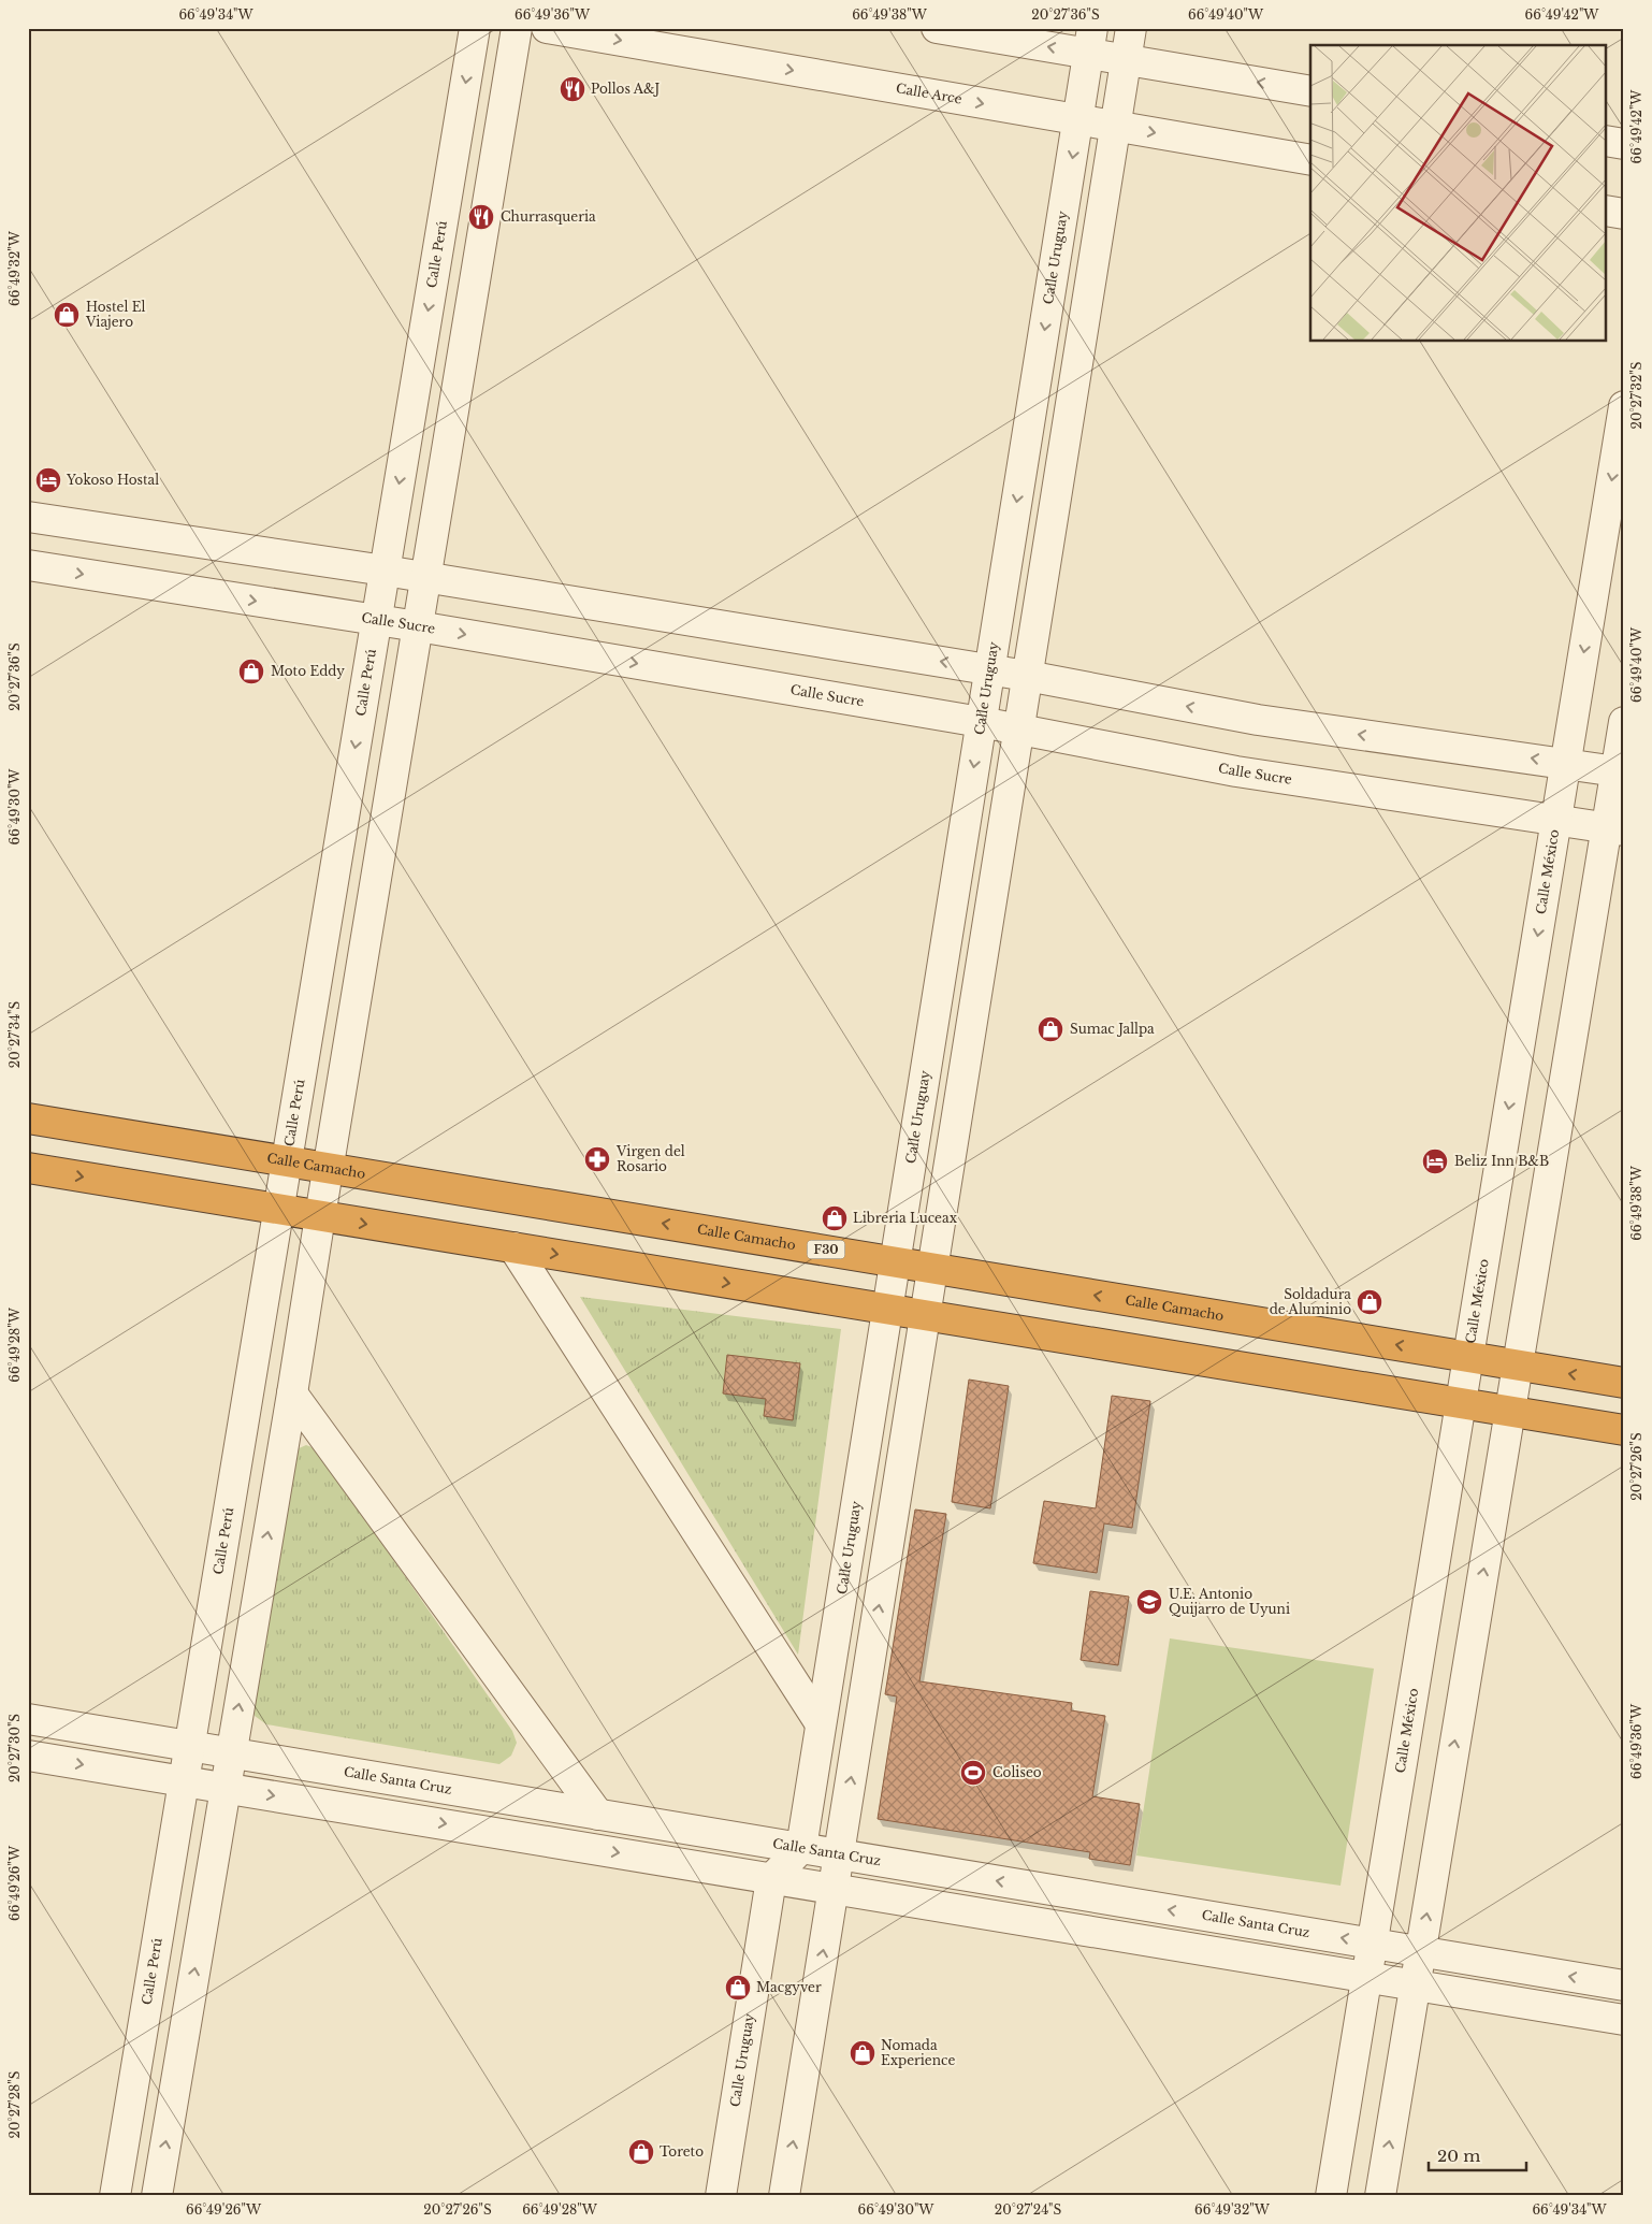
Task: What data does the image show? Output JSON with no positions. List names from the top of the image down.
{
  "streets": {
    "highway": ["Calle Camacho", "F30"],
    "street": [
      "Calle Arce",
      "Calle Perú",
      "Calle Uruguay",
      "Calle Sucre",
      "Calle México",
      "Calle Santa Cruz"
    ]
  },
  "crossings": [
    ["Calle Arce", "Calle Uruguay"],
    ["Calle Perú", "Calle Sucre"],
    ["Calle Perú", "Calle Camacho"],
    ["Calle Perú", "Calle Santa Cruz"],
    ["Calle Uruguay", "Calle Sucre"],
    ["Calle Uruguay", "Calle Camacho"],
    ["Calle Uruguay", "Calle Santa Cruz"],
    ["Calle Sucre", "Calle México"],
    ["Calle México", "Calle Camacho"],
    ["Calle México", "Calle Santa Cruz"]
  ],
  "places": {
    "restaurant": ["Pollos A&J", "Churrasqueria"],
    "shop": [
      "Hostel El Viajero",
      "Moto Eddy",
      "Sumac Jallpa",
      "Libreria Luceax",
      "Soldadura de Aluminio",
      "Macgyver",
      "Nomada Experience",
      "Toreto"
    ],
    "hotel": ["Yokoso Hostal", "Beliz Inn B&B"],
    "pharmacy": ["Virgen del Rosario"],
    "school or university": ["U.E. Antonio Quijarro de Uyuni"],
    "sports": ["Coliseo"]
  },
  "scale_bar": "20 m",
  "coordinates": [
    "66°49'34\"W",
    "66°49'36\"W",
    "66°49'38\"W",
    "20°27'36\"S",
    "66°49'40\"W",
    "66°49'42\"W",
    "66°49'32\"W",
    "20°27'32\"S",
    "66°49'30\"W",
    "20°27'34\"S",
    "66°49'28\"W",
    "20°27'26\"S",
    "20°27'30\"S",
    "66°49'26\"W",
    "20°27'28\"S",
    "20°27'24\"S"
  ]
}
